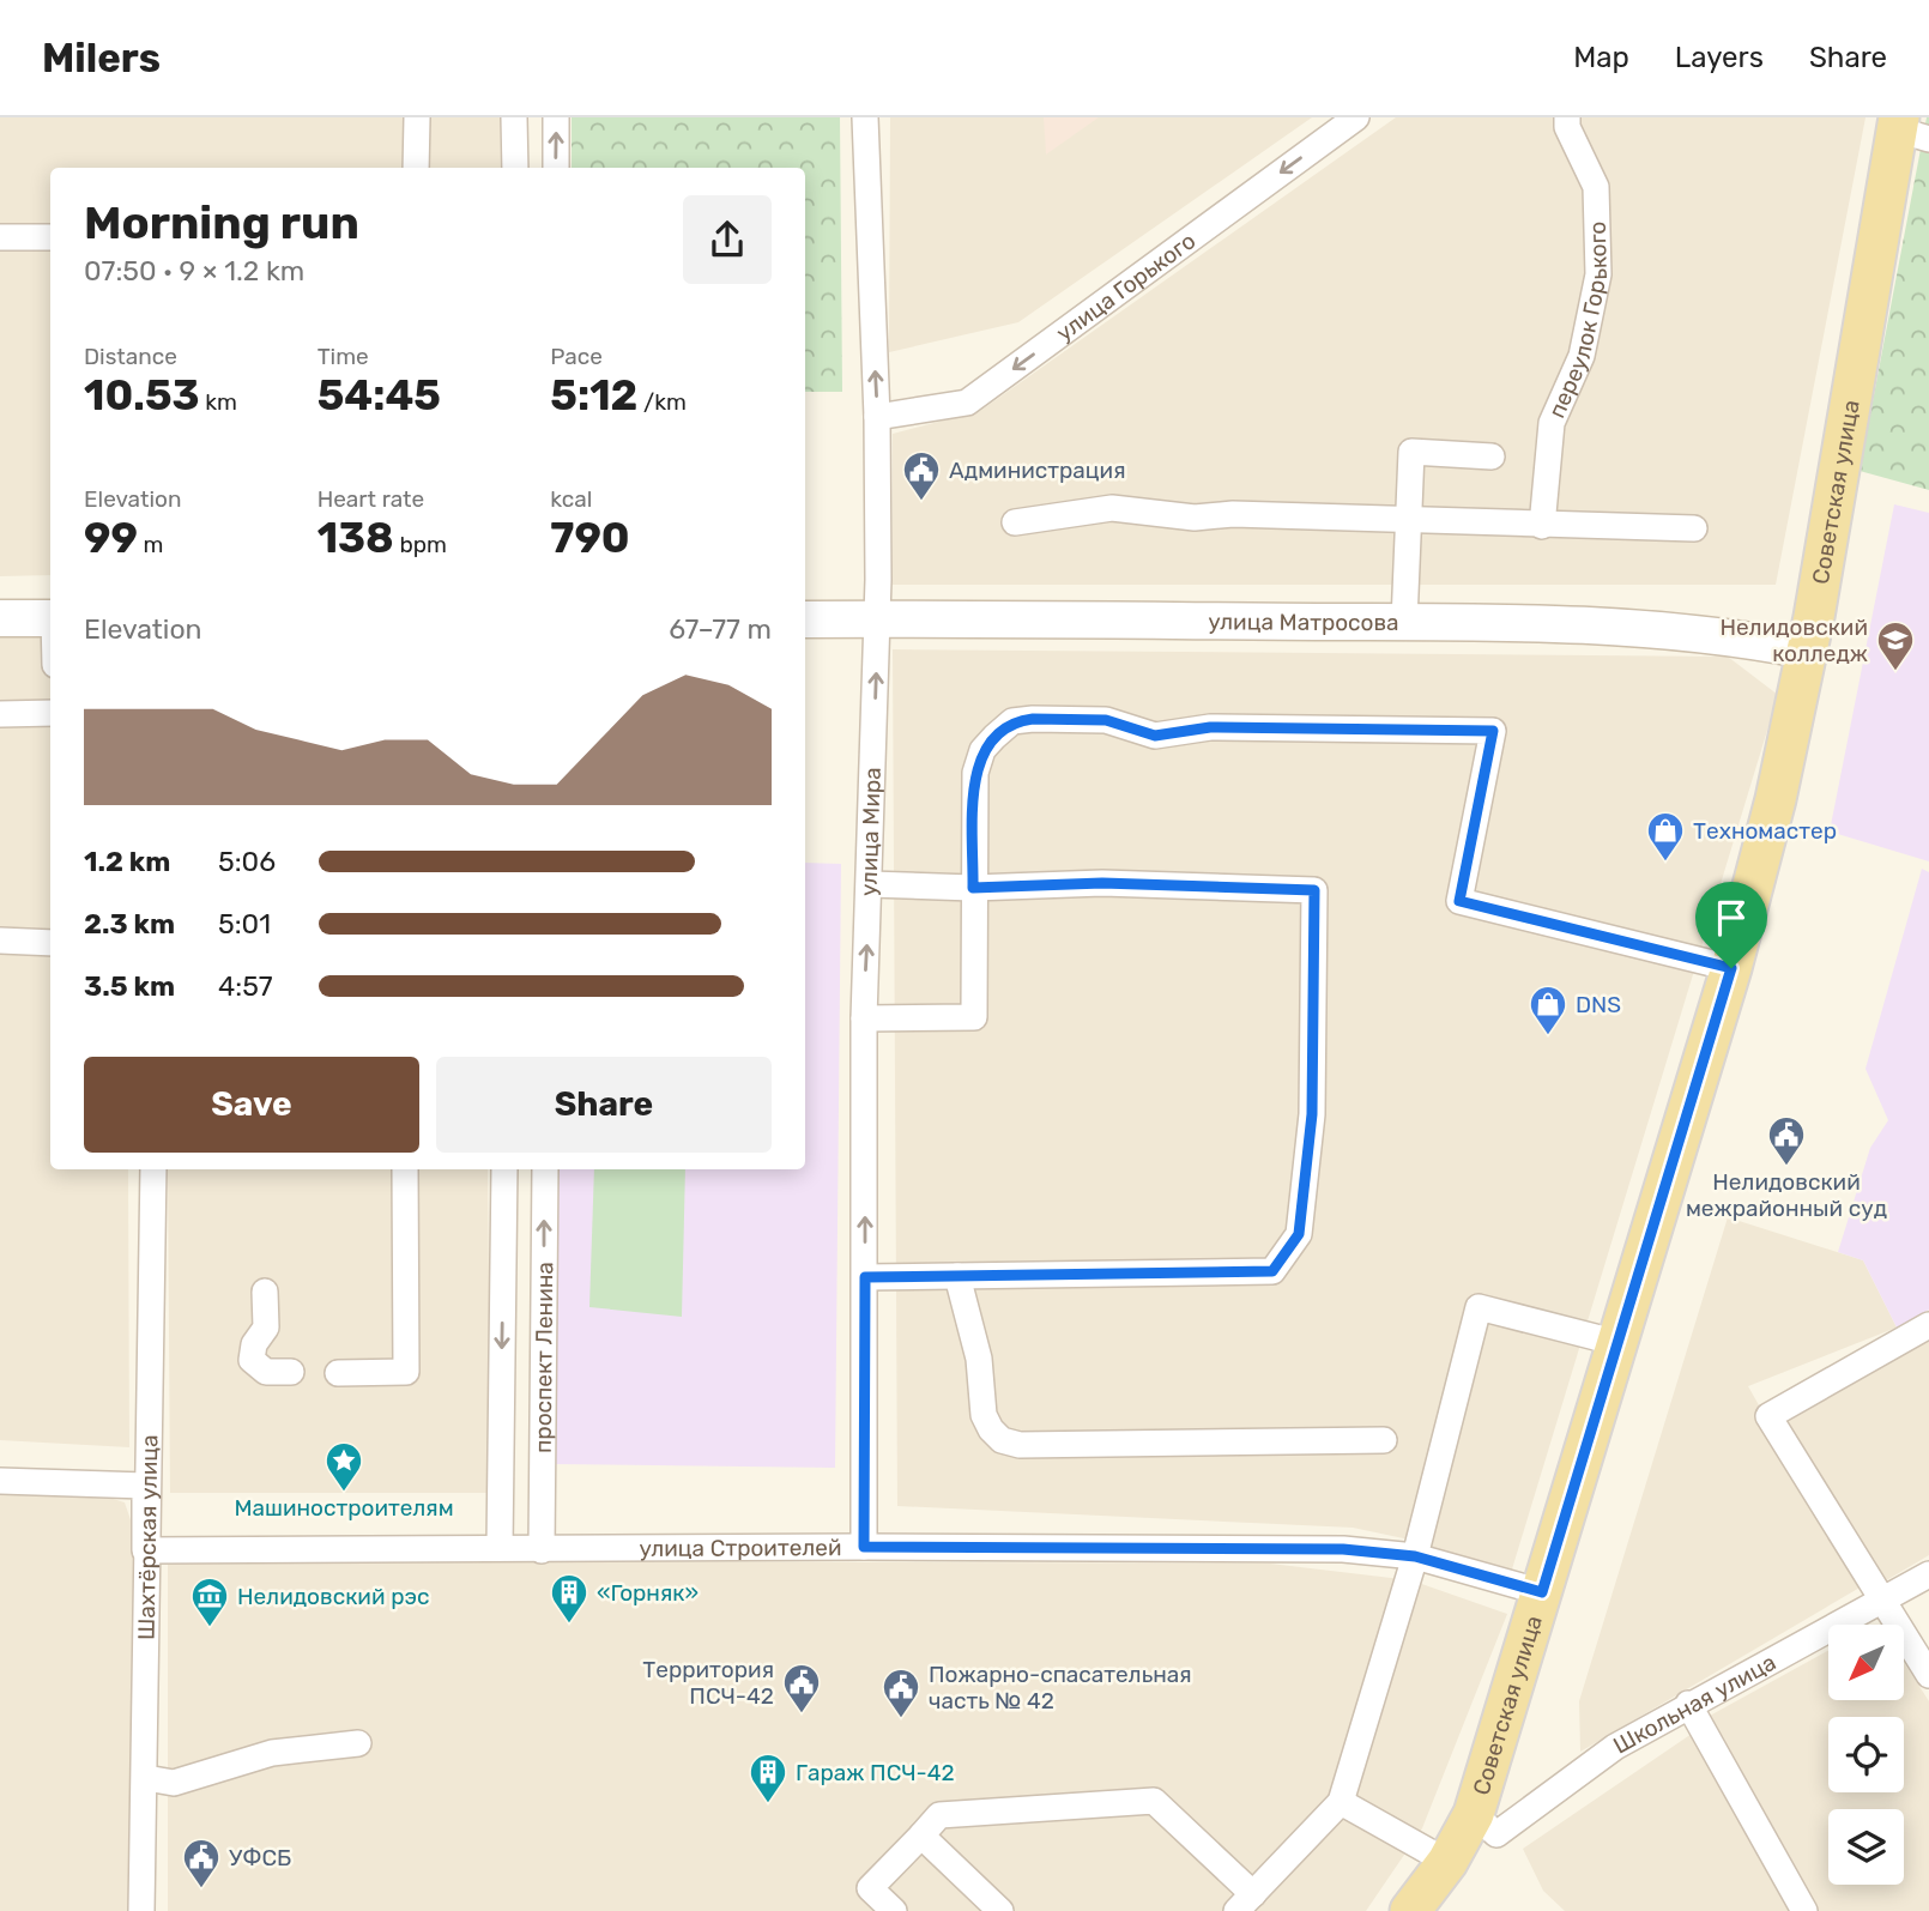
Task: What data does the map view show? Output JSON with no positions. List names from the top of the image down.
{
  "streets": {
    "main road": ["Советская улица", "улица Матросова"],
    "street": [
      "улица Горького",
      "переулок Горького",
      "улица Мира",
      "проспект Ленина",
      "Шахтёрская улица",
      "улица Строителей",
      "Школьная улица"
    ]
  },
  "crossings": [
    ["улица Горького", "улица Мира"],
    ["Советская улица", "улица Матросова"],
    ["Советская улица", "улица Строителей"],
    ["Советская улица", "Школьная улица"],
    ["улица Матросова", "улица Мира"],
    ["улица Мира", "улица Строителей"],
    ["проспект Ленина", "улица Строителей"],
    ["Шахтёрская улица", "улица Строителей"]
  ],
  "one_way": ["улица Горького", "улица Мира"],
  "places": {
    "public building": [
      "Администрация",
      "Нелидовский межрайонный суд",
      "Территория ПСЧ-42",
      "Пожарно-спасательная часть № 42",
      "УФСБ"
    ],
    "school or university": ["Нелидовский колледж"],
    "shop": ["Техномастер", "DNS"],
    "place": ["Машиностроителям"],
    "building": ["«Горняк»", "Гараж ПСЧ-42"],
    "museum": ["Нелидовский рэс"]
  },
  "north": "bottom left",
  "page": {
    "header": "Milers",
    "nav": ["Map", "Layers", "Share"],
    "heading": ["Morning run", "07:50 · 9 × 1.2 km"],
    "stats": [
      ["Distance", "10.53 km"],
      ["Time", "54:45"],
      ["Pace", "5:12 /km"],
      ["Elevation", "99 m"],
      ["Heart rate", "138 bpm"],
      ["kcal", "790"]
    ],
    "chart": ["Elevation", "67–77 m"],
    "list": [
      {
        "name": "1.2 km",
        "note": "5:06"
      },
      {
        "name": "2.3 km",
        "note": "5:01"
      },
      {
        "name": "3.5 km",
        "note": "4:57"
      }
    ],
    "buttons": ["Save", "Share"]
  }
}
